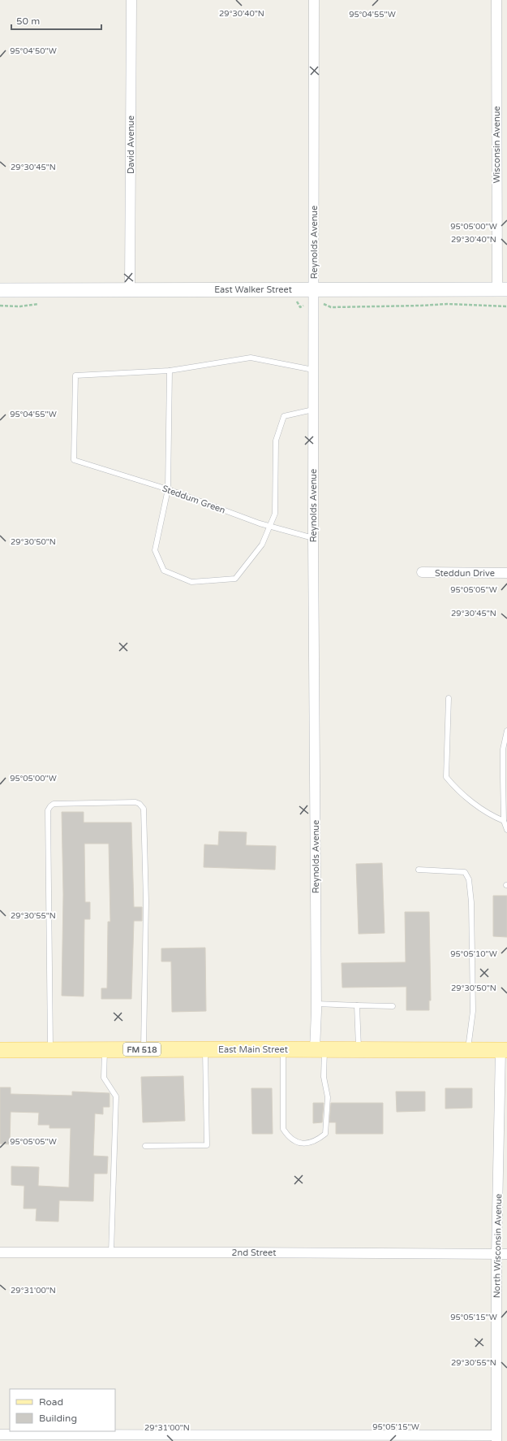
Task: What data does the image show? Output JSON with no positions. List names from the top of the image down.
{
  "streets": {
    "main road": ["FM 518", "East Main Street"],
    "street": [
      "David Avenue",
      "Wisconsin Avenue",
      "Reynolds Avenue",
      "East Walker Street",
      "Steddun Drive",
      "North Wisconsin Avenue",
      "2nd Street"
    ],
    "lane": ["Steddum Green"]
  },
  "crossings": [
    ["David Avenue", "East Walker Street"],
    ["Wisconsin Avenue", "East Walker Street"],
    ["Reynolds Avenue", "East Walker Street"],
    ["Reynolds Avenue", "Steddum Green"],
    ["Reynolds Avenue", "East Main Street"],
    ["East Main Street", "North Wisconsin Avenue"],
    ["North Wisconsin Avenue", "2nd Street"]
  ],
  "legend": ["Road", "Building"],
  "scale_bar": "50 m",
  "coordinates": [
    "29°30'40\"N",
    "95°04'55\"W",
    "95°04'50\"W",
    "29°30'45\"N",
    "95°05'00\"W",
    "29°30'50\"N",
    "95°05'05\"W",
    "29°30'55\"N",
    "95°05'10\"W",
    "29°31'00\"N",
    "95°05'15\"W"
  ]
}
